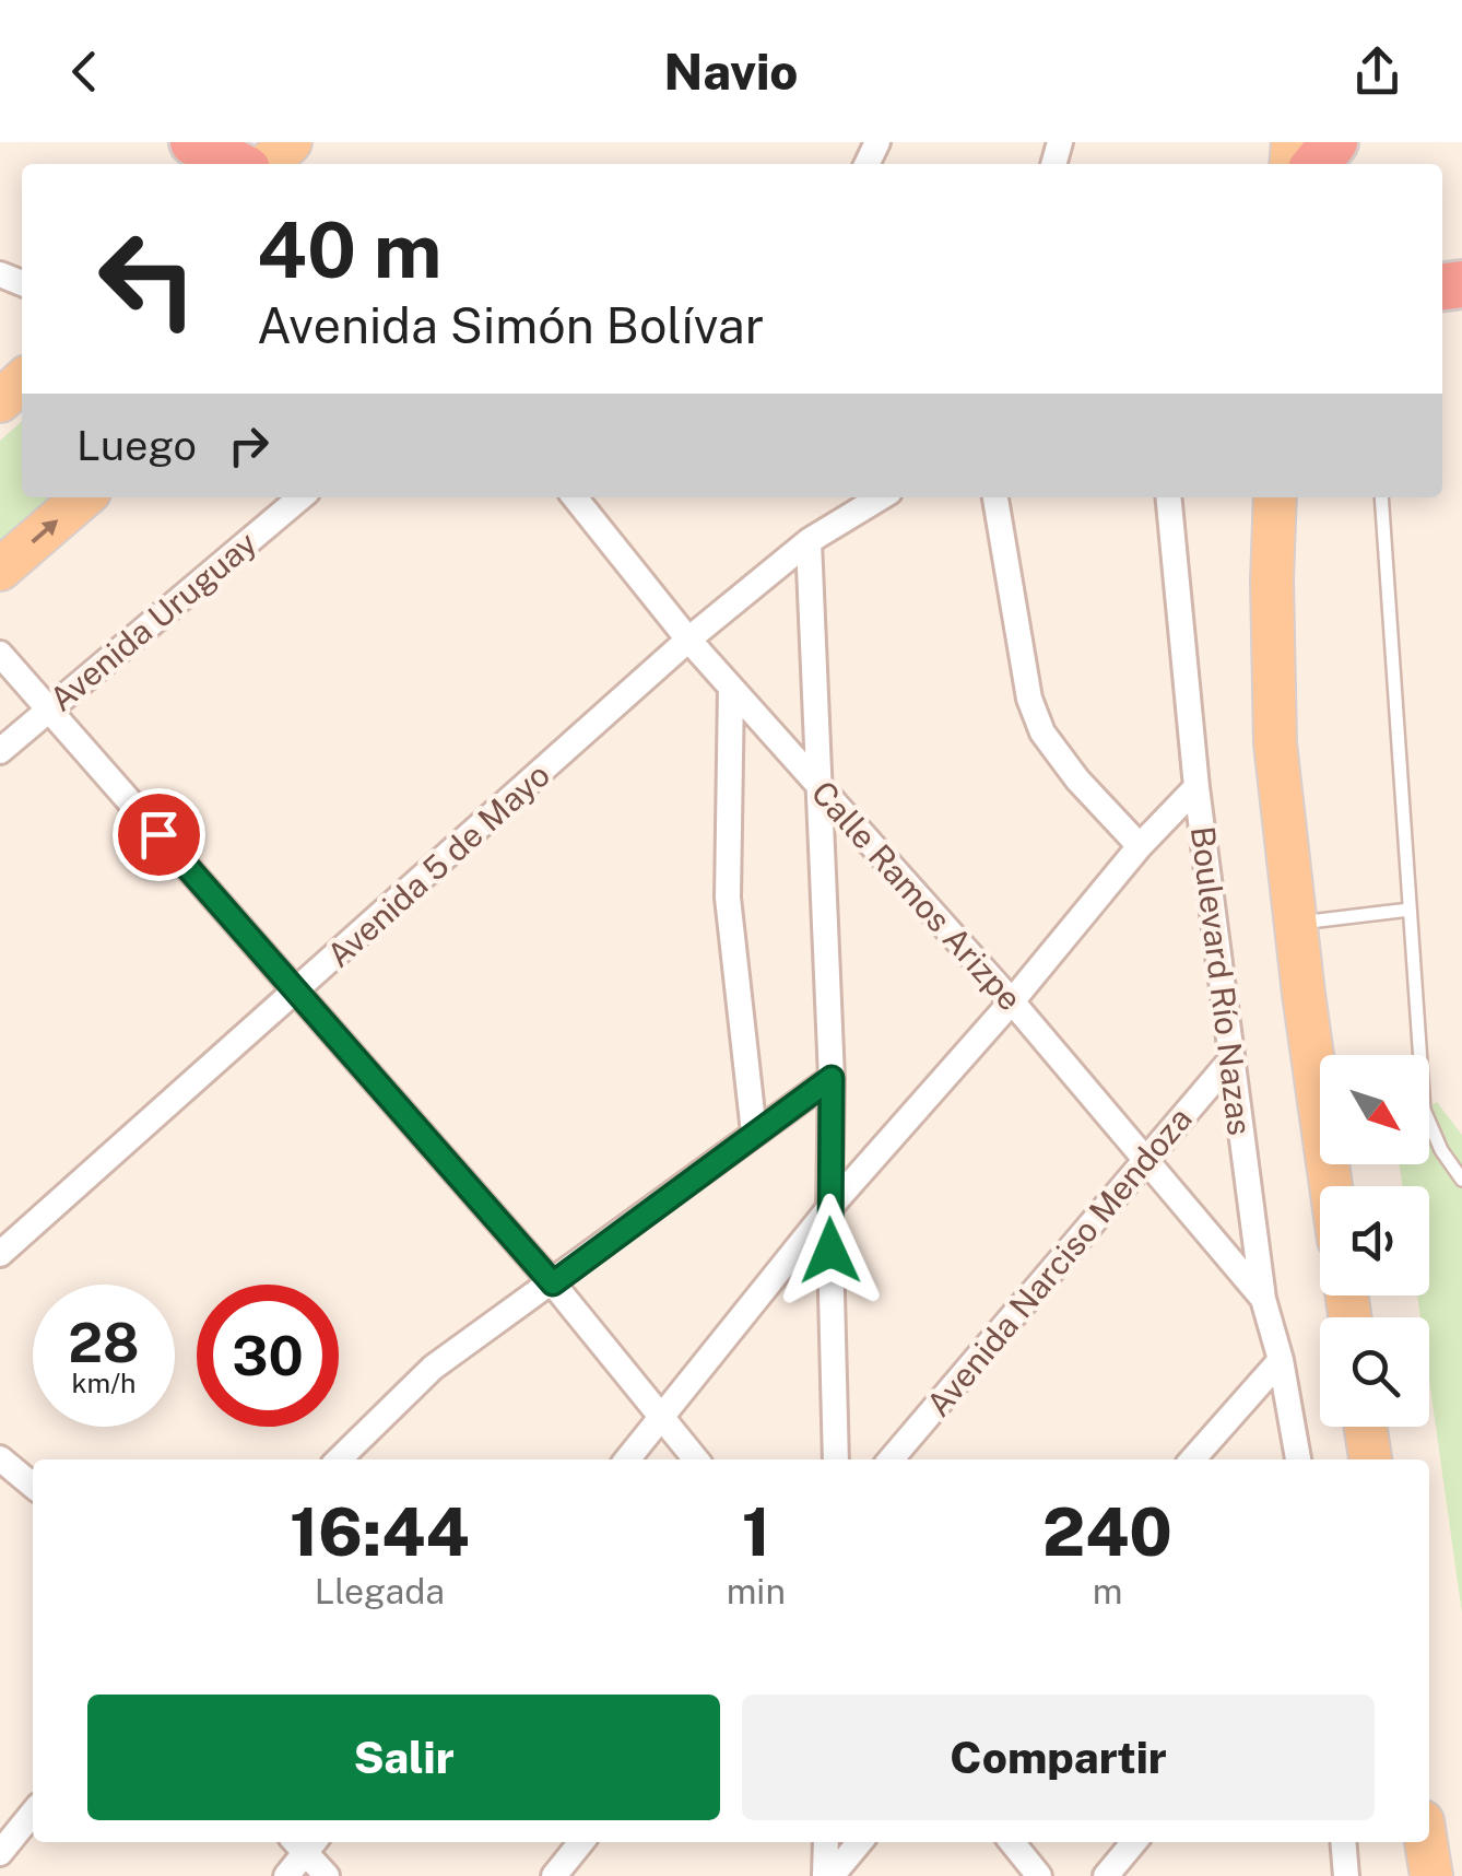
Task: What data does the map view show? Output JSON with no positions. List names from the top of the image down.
{
  "streets": {
    "street": [
      "Avenida Uruguay",
      "Avenida 5 de Mayo",
      "Calle Ramos Arizpe",
      "Boulevard Río Nazas",
      "Avenida Narciso Mendoza"
    ]
  },
  "crossings": [
    ["Avenida 5 de Mayo", "Calle Ramos Arizpe"],
    ["Calle Ramos Arizpe", "Boulevard Río Nazas"],
    ["Calle Ramos Arizpe", "Avenida Narciso Mendoza"],
    ["Boulevard Río Nazas", "Avenida Narciso Mendoza"]
  ],
  "north": "bottom right",
  "page": {
    "header": "Navio",
    "turn": ["40 m", "Avenida Simón Bolívar"],
    "then": "Luego",
    "speed": "28 km/h",
    "limit": "30",
    "eta": [
      "16:44",
      "Llegada",
      "1",
      "min",
      "240",
      "m"
    ],
    "buttons": ["Salir", "Compartir"]
  }
}
